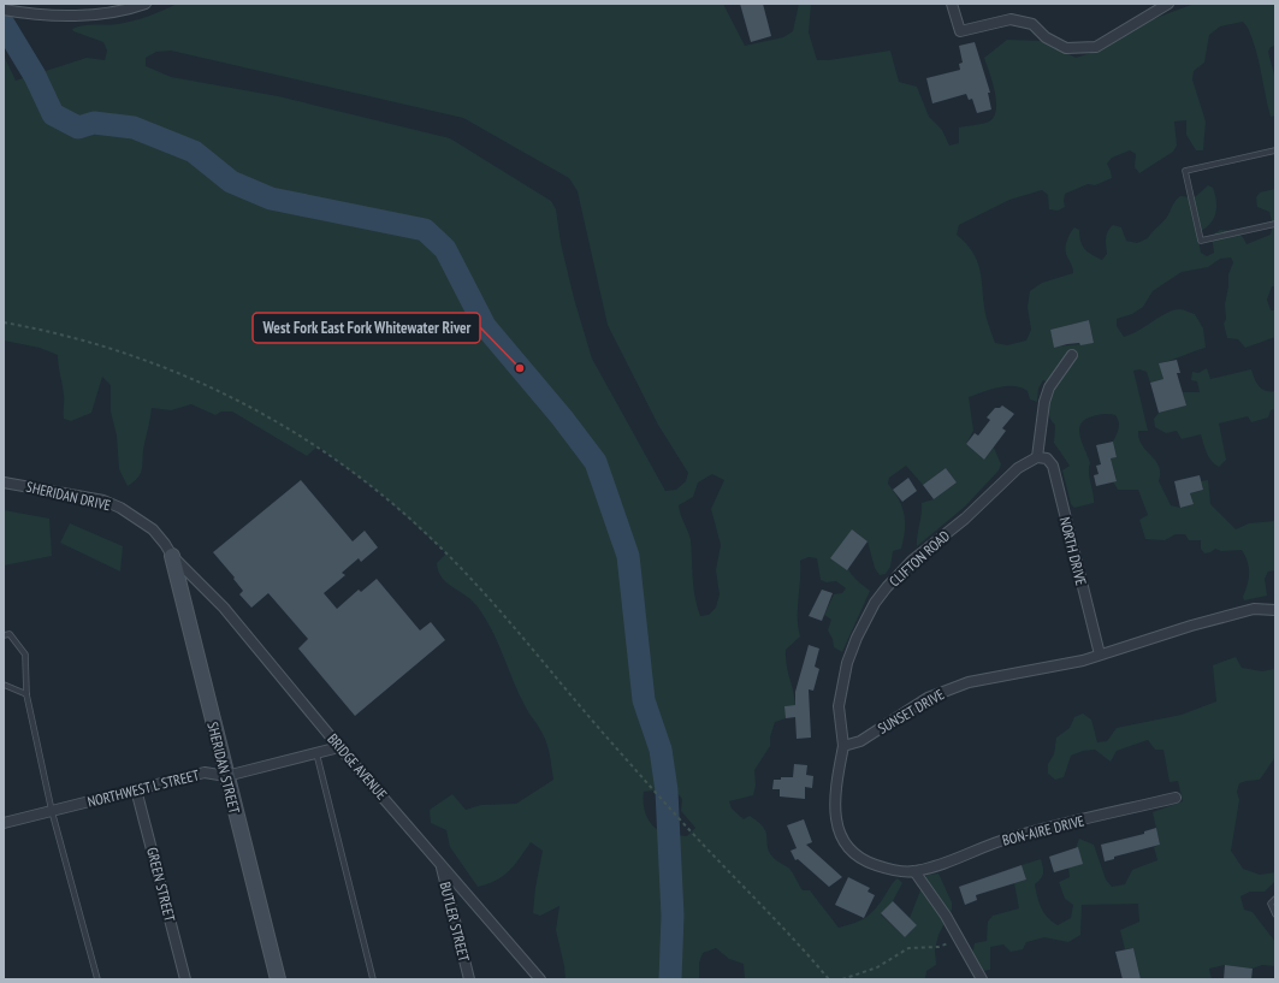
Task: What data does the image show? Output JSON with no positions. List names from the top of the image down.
{
  "streets": {
    "street": [
      "SHERIDAN DRIVE",
      "NORTH DRIVE",
      "CLIFTON ROAD",
      "SUNSET DRIVE",
      "BRIDGE AVENUE",
      "SHERIDAN STREET",
      "NORTHWEST L STREET",
      "BON-AIRE DRIVE",
      "GREEN STREET",
      "BUTLER STREET"
    ]
  },
  "crossings": [
    ["SHERIDAN DRIVE", "BRIDGE AVENUE"],
    ["SHERIDAN DRIVE", "SHERIDAN STREET"],
    ["NORTH DRIVE", "CLIFTON ROAD"],
    ["NORTH DRIVE", "SUNSET DRIVE"],
    ["CLIFTON ROAD", "SUNSET DRIVE"],
    ["BRIDGE AVENUE", "SHERIDAN STREET"],
    ["BRIDGE AVENUE", "NORTHWEST L STREET"],
    ["BRIDGE AVENUE", "BUTLER STREET"],
    ["SHERIDAN STREET", "NORTHWEST L STREET"],
    ["NORTHWEST L STREET", "GREEN STREET"]
  ],
  "places": ["West Fork East Fork Whitewater River"]
}
